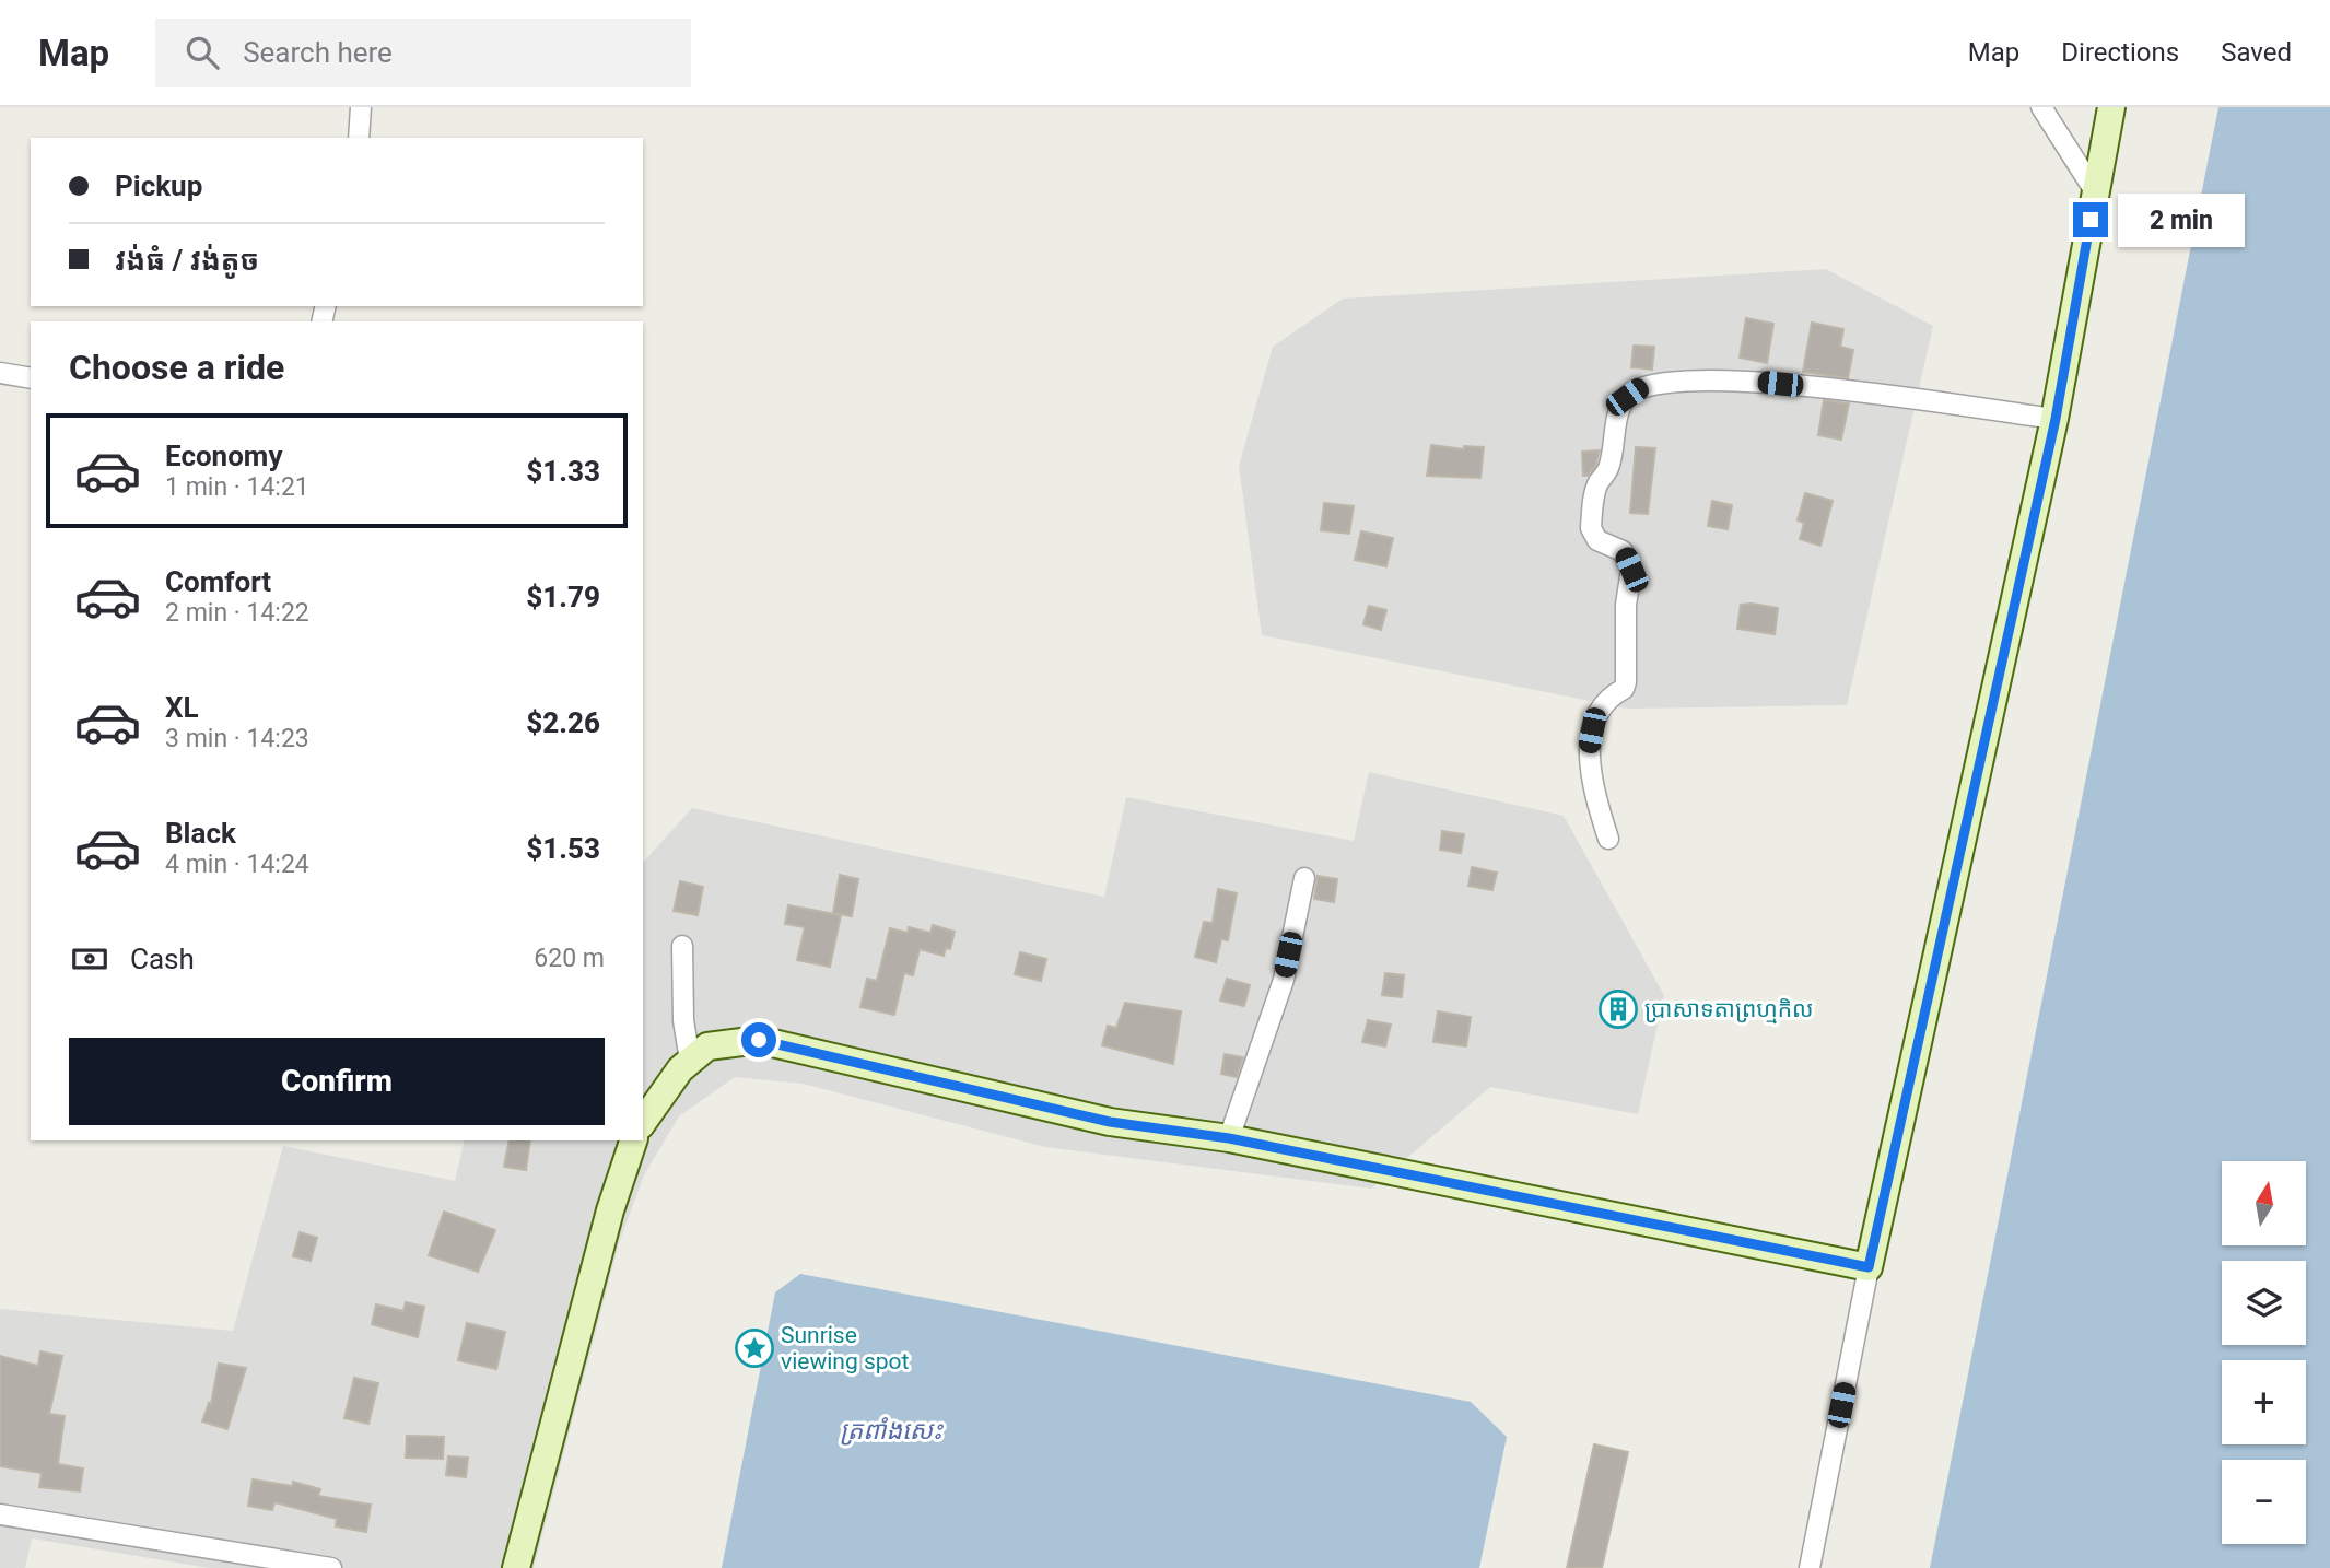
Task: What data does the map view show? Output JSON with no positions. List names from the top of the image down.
{
  "water": ["ត្រពាំងសេះ"],
  "places": {
    "building": ["ប្រាសាទតាព្រហ្មកិល"],
    "place": ["Sunrise viewing spot"]
  },
  "north": "top",
  "page": {
    "header": "Map",
    "search": "Search here",
    "nav": ["Map", "Directions", "Saved"],
    "banner": ["Pickup", "វង់ធំ / វង់តូច"],
    "bubble": "2 min",
    "heading": "Choose a ride",
    "list": [
      {
        "name": "Economy",
        "note": "1 min · 14:21",
        "value": "$1.33"
      },
      {
        "name": "Comfort",
        "note": "2 min · 14:22",
        "value": "$1.79"
      },
      {
        "name": "XL",
        "note": "3 min · 14:23",
        "value": "$2.26"
      },
      {
        "name": "Black",
        "note": "4 min · 14:24",
        "value": "$1.53"
      }
    ],
    "pay": ["Cash", "620 m"],
    "buttons": "Confirm",
    "map_buttons": ["+", "−"]
  }
}
